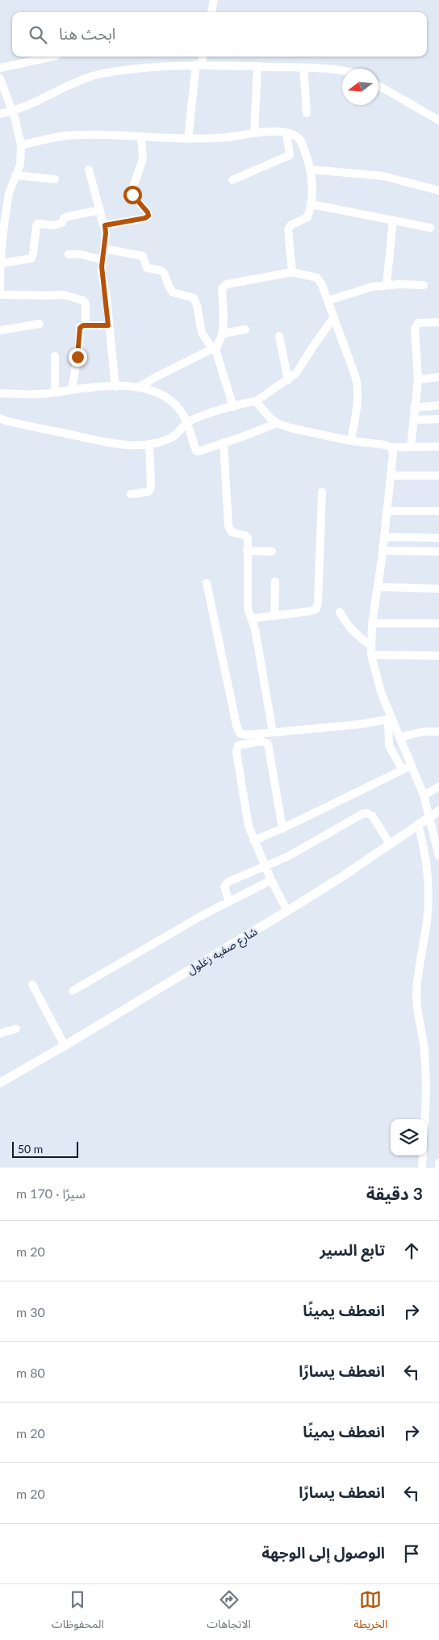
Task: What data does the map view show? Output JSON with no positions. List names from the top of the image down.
{
  "streets": {
    "street": ["شارع صفيه زغلول"]
  },
  "scale_bar": "50 m",
  "north": "left",
  "page": {
    "search": "ابحث هنا",
    "scale": "50 m",
    "heading": ["3 دقيقة", "سيرًا · 170 m"],
    "list": [
      ["تابع السير", "20 m"],
      ["انعطف يمينًا", "30 m"],
      ["انعطف يسارًا", "80 m"],
      ["انعطف يمينًا", "20 m"],
      ["انعطف يسارًا", "20 m"],
      "الوصول إلى الوجهة"
    ],
    "nav": ["الخريطة", "الاتجاهات", "المحفوظات"]
  }
}
